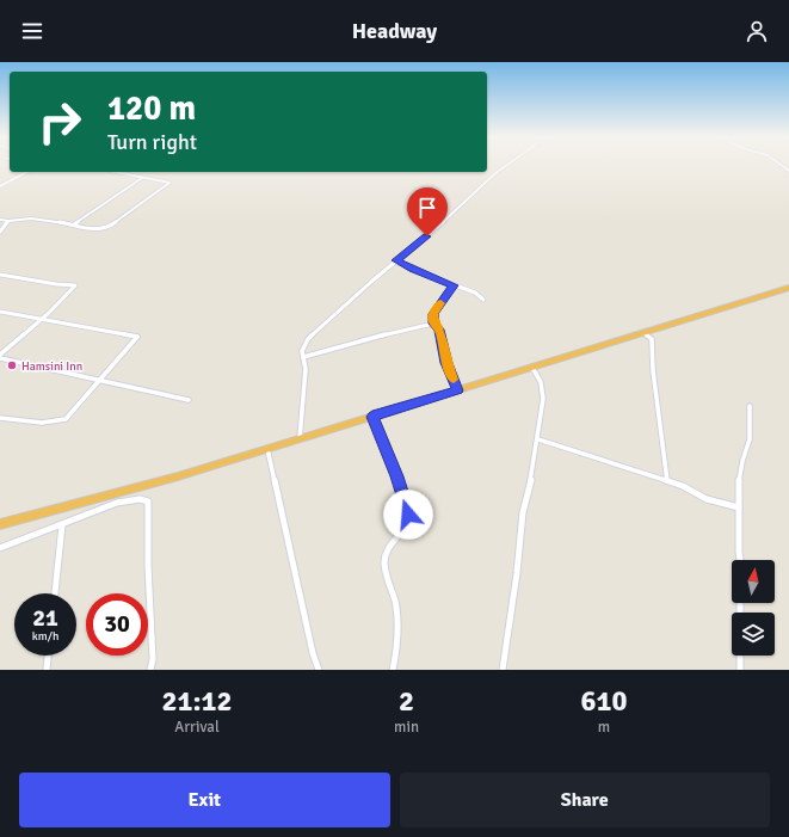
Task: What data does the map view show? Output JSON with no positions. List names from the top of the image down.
{
  "places": ["Hamsini Inn"],
  "north": "top",
  "page": {
    "header": "Headway",
    "turn": ["120 m", "Turn right"],
    "speed": "21 km/h",
    "limit": "30",
    "eta": [
      "21:12",
      "Arrival",
      "2",
      "min",
      "610",
      "m"
    ],
    "buttons": ["Exit", "Share"]
  }
}
